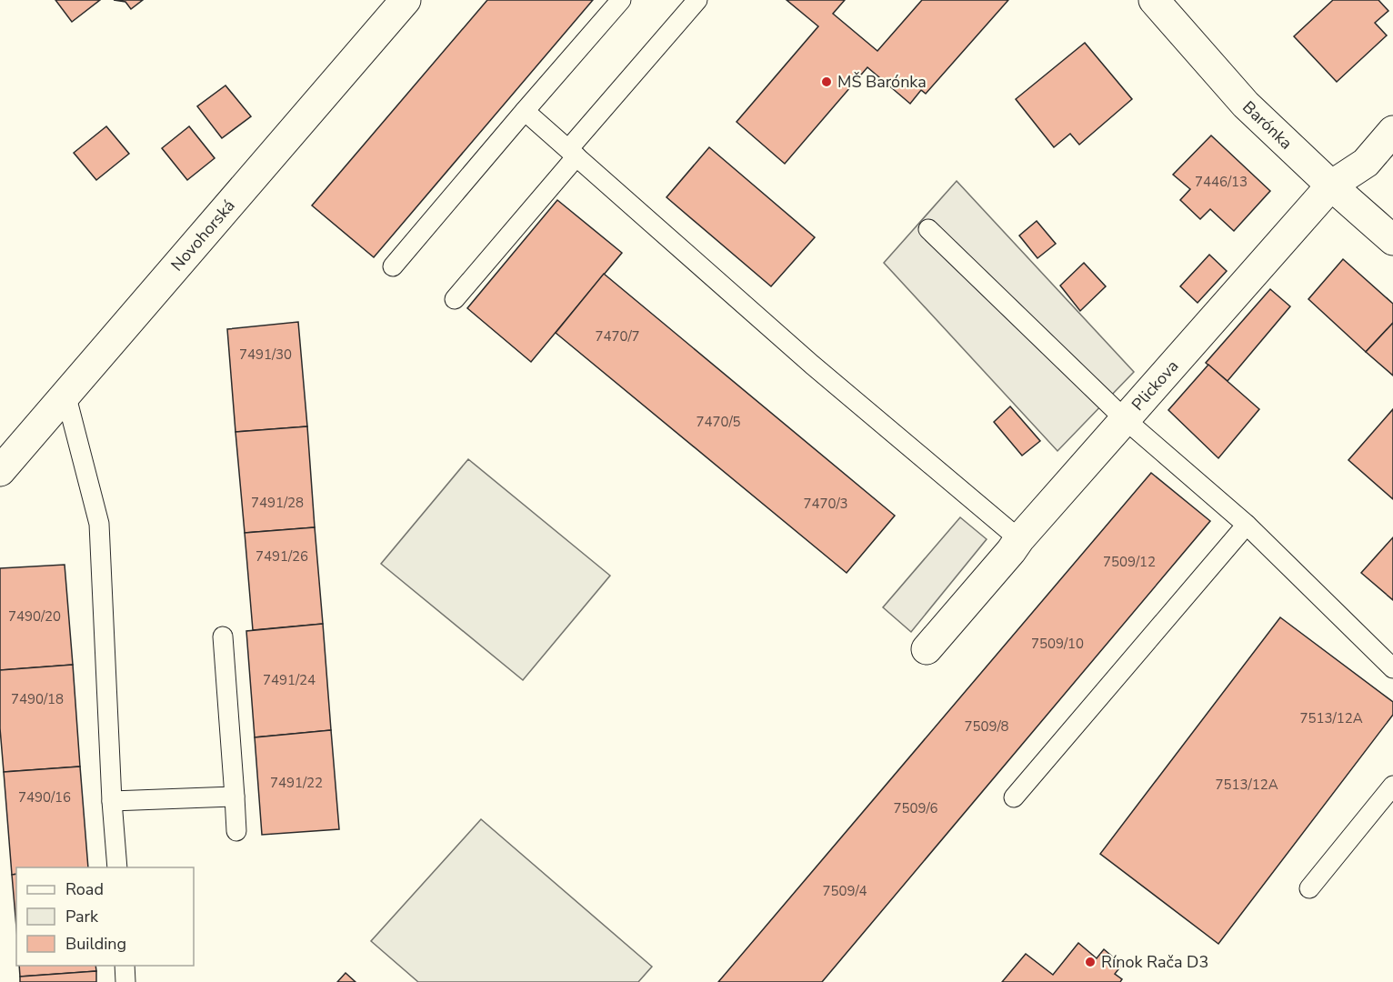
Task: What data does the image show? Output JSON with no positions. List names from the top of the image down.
{
  "streets": {
    "street": ["Barónka", "Novohorská", "Plickova"]
  },
  "crossings": [
    ["Barónka", "Plickova"]
  ],
  "places": ["MŠ Barónka", "Rínok Rača D3"],
  "house_numbers": [
    "7446/13",
    "7470/7",
    "7491/30",
    "7470/5",
    "7491/28",
    "7470/3",
    "7491/26",
    "7509/12",
    "7490/20",
    "7509/10",
    "7491/24",
    "7490/18",
    "7513/12A",
    "7509/8",
    "7491/22",
    "7513/12A",
    "7490/16",
    "7509/6",
    "7509/4"
  ],
  "legend": ["Road", "Park", "Building"]
}
